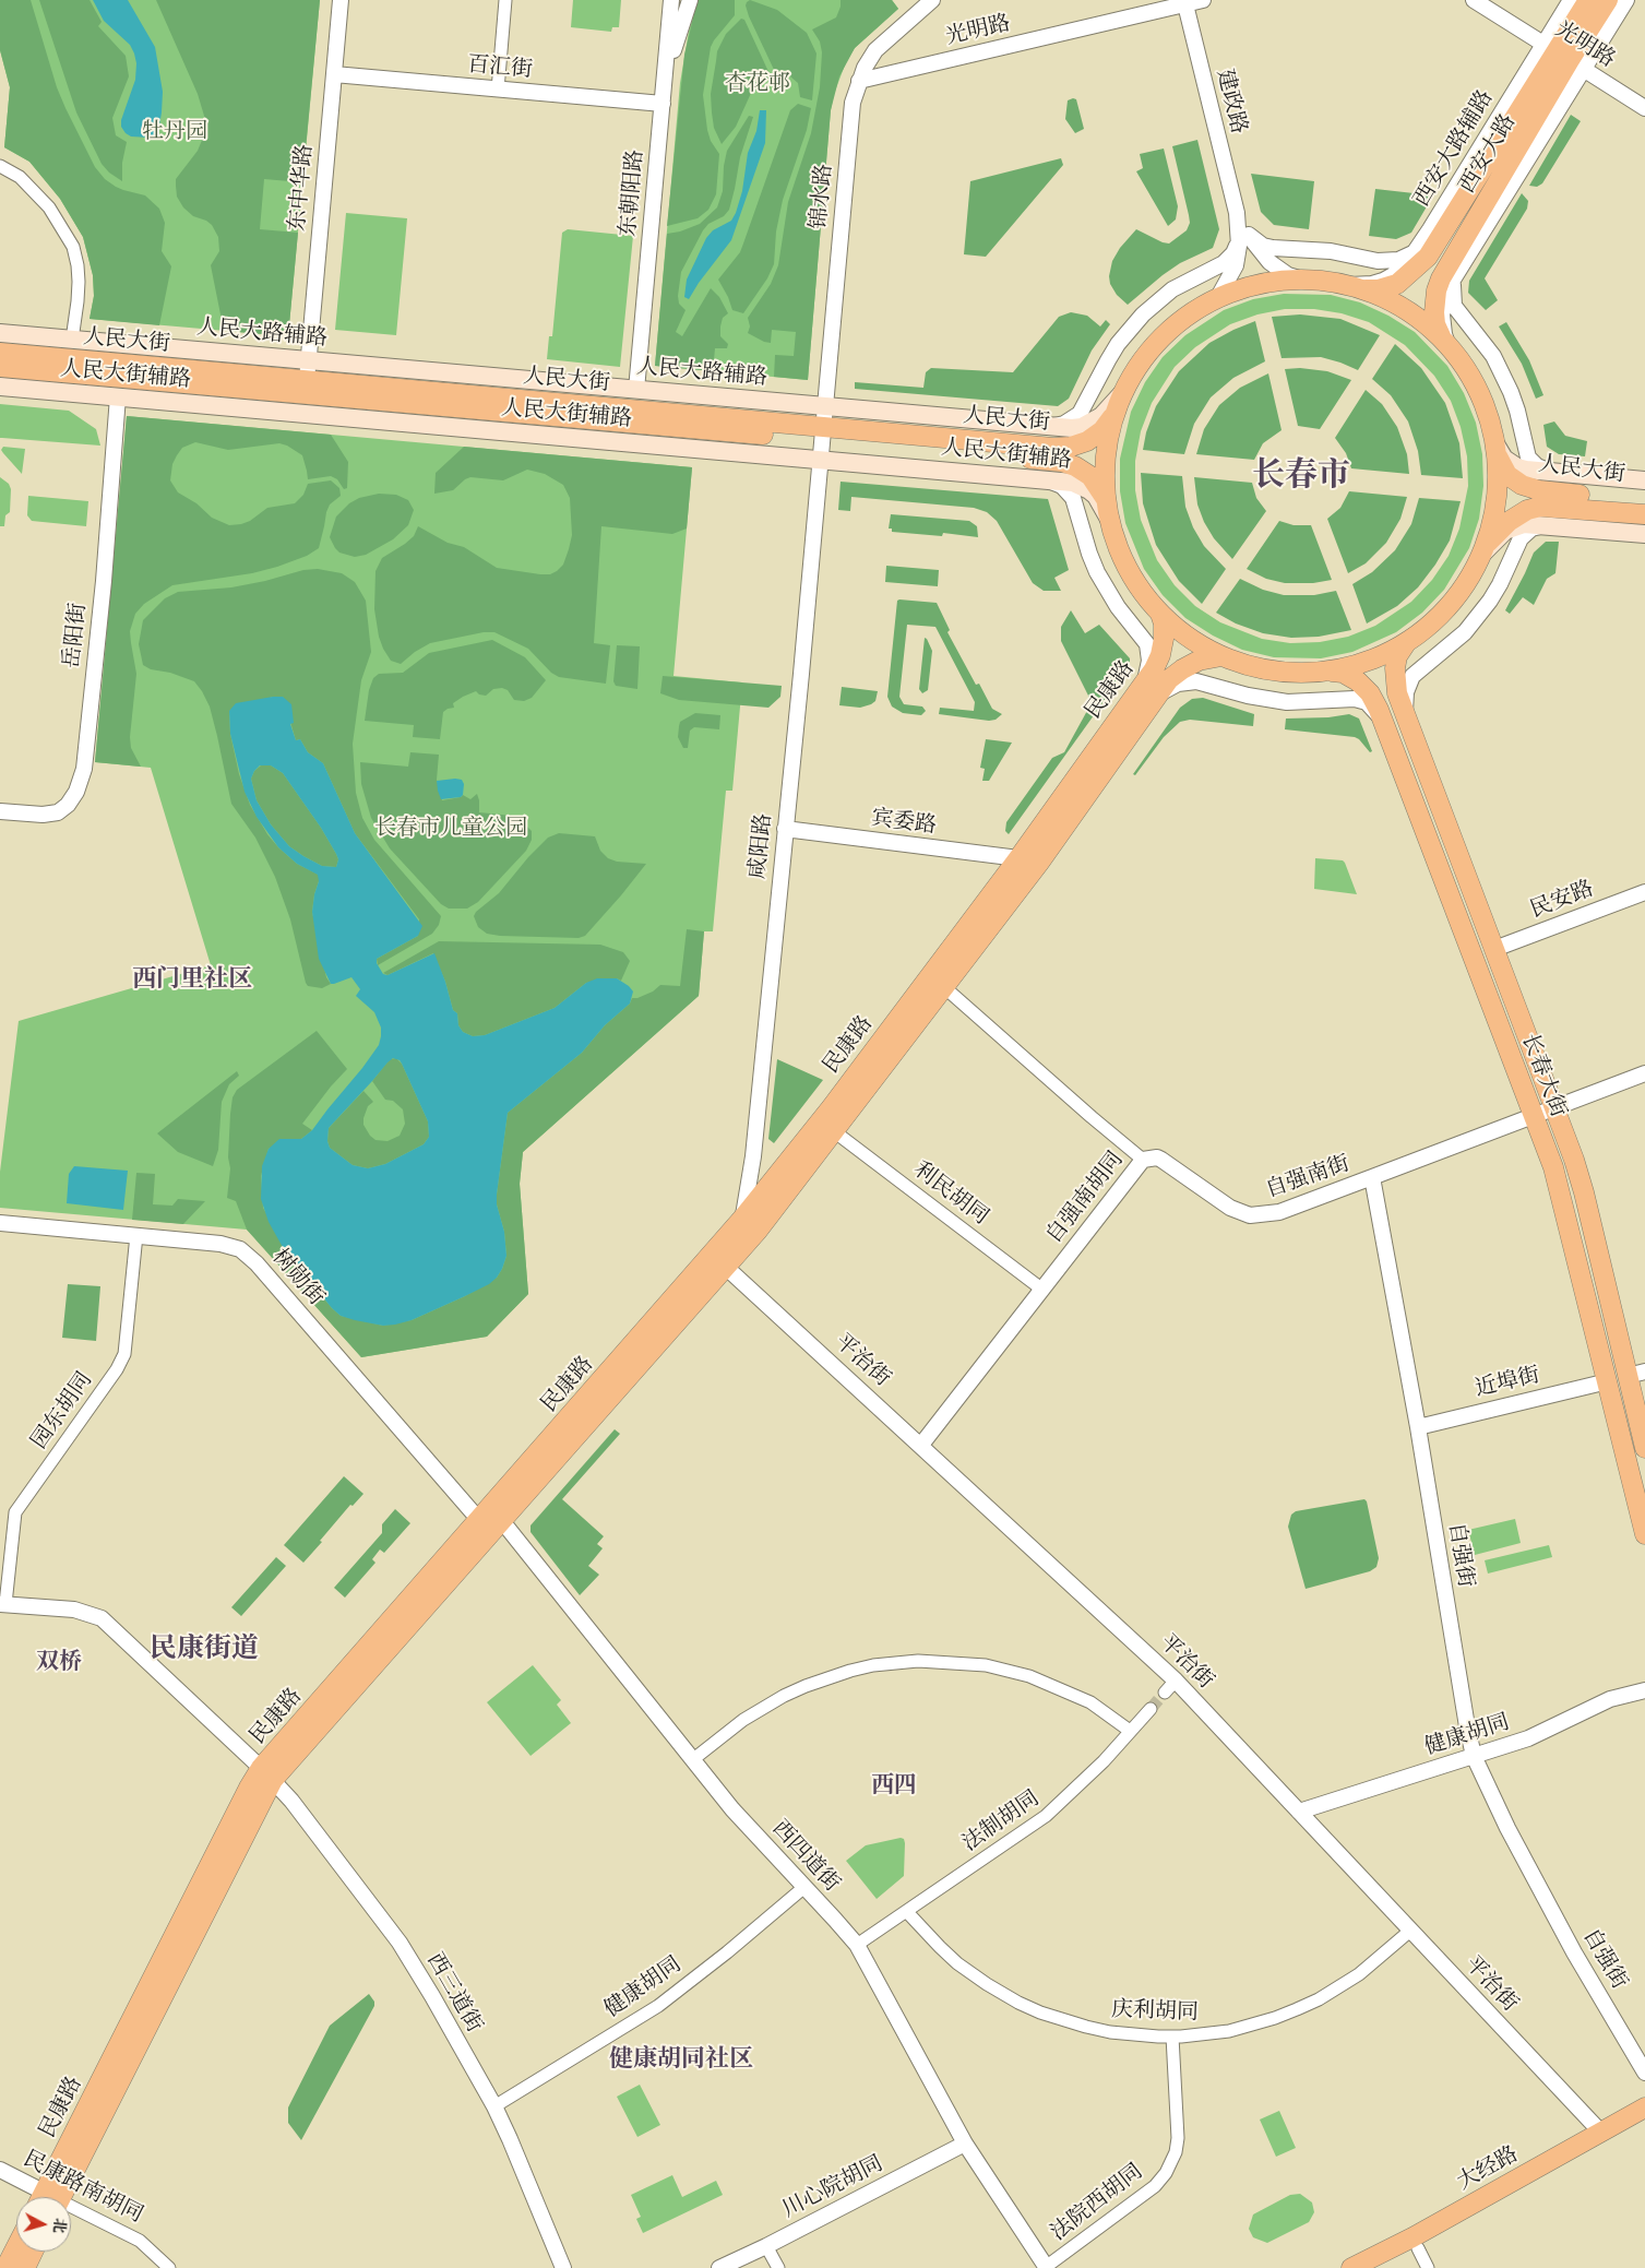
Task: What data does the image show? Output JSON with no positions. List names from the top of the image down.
{
  "streets": {
    "main road": [
      "西安大路",
      "人民大路辅路",
      "人民大街",
      "人民大街辅路",
      "民康路",
      "长春大街",
      "大经路"
    ],
    "street": [
      "光明路",
      "百汇街",
      "建政路",
      "西安大路辅路",
      "东中华路",
      "东朝阳路",
      "锦水路",
      "岳阳街",
      "宾委路",
      "咸阳路",
      "民安路",
      "自强南街",
      "利民胡同",
      "自强南胡同",
      "树勋街",
      "平治街",
      "近埠街",
      "园东胡同",
      "自强街",
      "健康胡同",
      "法制胡同",
      "西四道街",
      "西三道街",
      "庆利胡同",
      "民康路南胡同",
      "川心院胡同",
      "法院西胡同"
    ]
  },
  "crossings": [
    ["光明路", "建政路"],
    ["光明路", "西安大路辅路"],
    ["光明路", "西安大路"],
    ["光明路", "锦水路"],
    ["百汇街", "东中华路"],
    ["百汇街", "东朝阳路"],
    ["西安大路辅路", "西安大路"],
    ["东中华路", "人民大路辅路"],
    ["东中华路", "人民大街"],
    ["东朝阳路", "人民大路辅路"],
    ["锦水路", "人民大路辅路"],
    ["锦水路", "人民大街"],
    ["锦水路", "咸阳路"],
    ["人民大街", "人民大街辅路"],
    ["人民大街", "咸阳路"],
    ["人民大街辅路", "岳阳街"],
    ["人民大街辅路", "咸阳路"],
    ["民康路", "宾委路"],
    ["民康路", "咸阳路"],
    ["民康路", "利民胡同"],
    ["民康路", "自强南胡同"],
    ["民康路", "树勋街"],
    ["民康路", "平治街"],
    ["民康路", "西四道街"],
    ["民康路", "西三道街"],
    ["宾委路", "咸阳路"],
    ["民安路", "长春大街"],
    ["长春大街", "近埠街"],
    ["自强南街", "自强南胡同"],
    ["自强南街", "自强街"],
    ["利民胡同", "自强南胡同"],
    ["自强南胡同", "平治街"],
    ["树勋街", "园东胡同"],
    ["平治街", "健康胡同"],
    ["平治街", "庆利胡同"],
    ["平治街", "大经路"],
    ["近埠街", "自强街"],
    ["园东胡同", "西三道街"],
    ["自强街", "健康胡同"],
    ["健康胡同", "西四道街"],
    ["健康胡同", "西三道街"],
    ["法制胡同", "西四道街"],
    ["法制胡同", "庆利胡同"],
    ["西四道街", "川心院胡同"],
    ["西四道街", "法院西胡同"],
    ["庆利胡同", "法院西胡同"]
  ],
  "districts": [
    "长春市",
    "西门里社区",
    "民康街道",
    "双桥",
    "西四",
    "健康胡同社区"
  ],
  "parks": ["杏花邨", "牡丹园", "长春市儿童公园"],
  "north": "right"
}
